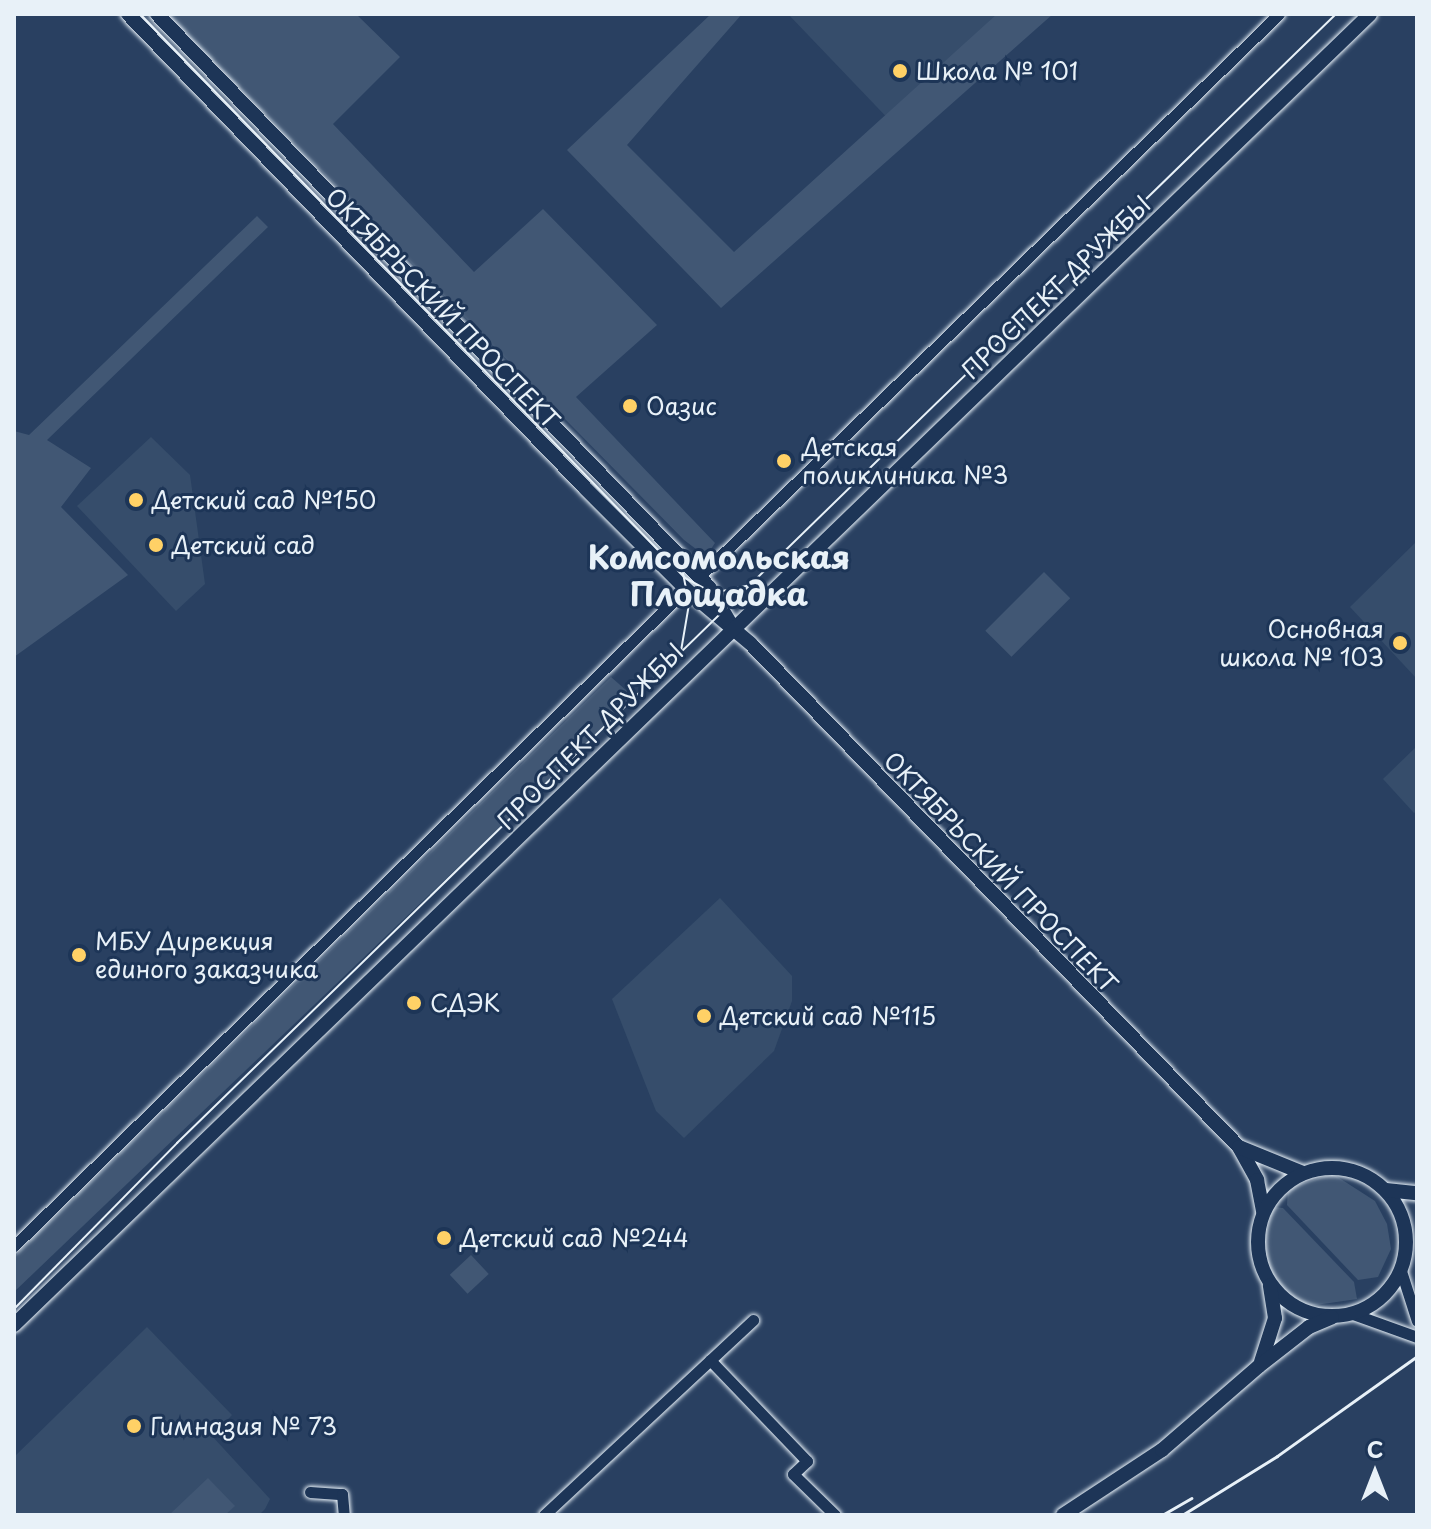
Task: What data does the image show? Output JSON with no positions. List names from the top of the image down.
{
  "streets": {
    "main road": ["ПРОСПЕКТ ДРУЖБЫ", "ОКТЯБРЬСКИЙ ПРОСПЕКТ"]
  },
  "crossings": [
    ["ПРОСПЕКТ ДРУЖБЫ", "ОКТЯБРЬСКИЙ ПРОСПЕКТ"]
  ],
  "districts": ["Комсомольская Площадка"],
  "places": [
    "Школа № 101",
    "Оазис",
    "Детская поликлиника №3",
    "Детский сад №150",
    "Детский сад",
    "Основная школа № 103",
    "МБУ Дирекция единого заказчика",
    "СДЭК",
    "Детский сад №115",
    "Детский сад №244",
    "Гимназия № 73"
  ],
  "north": "top"
}
